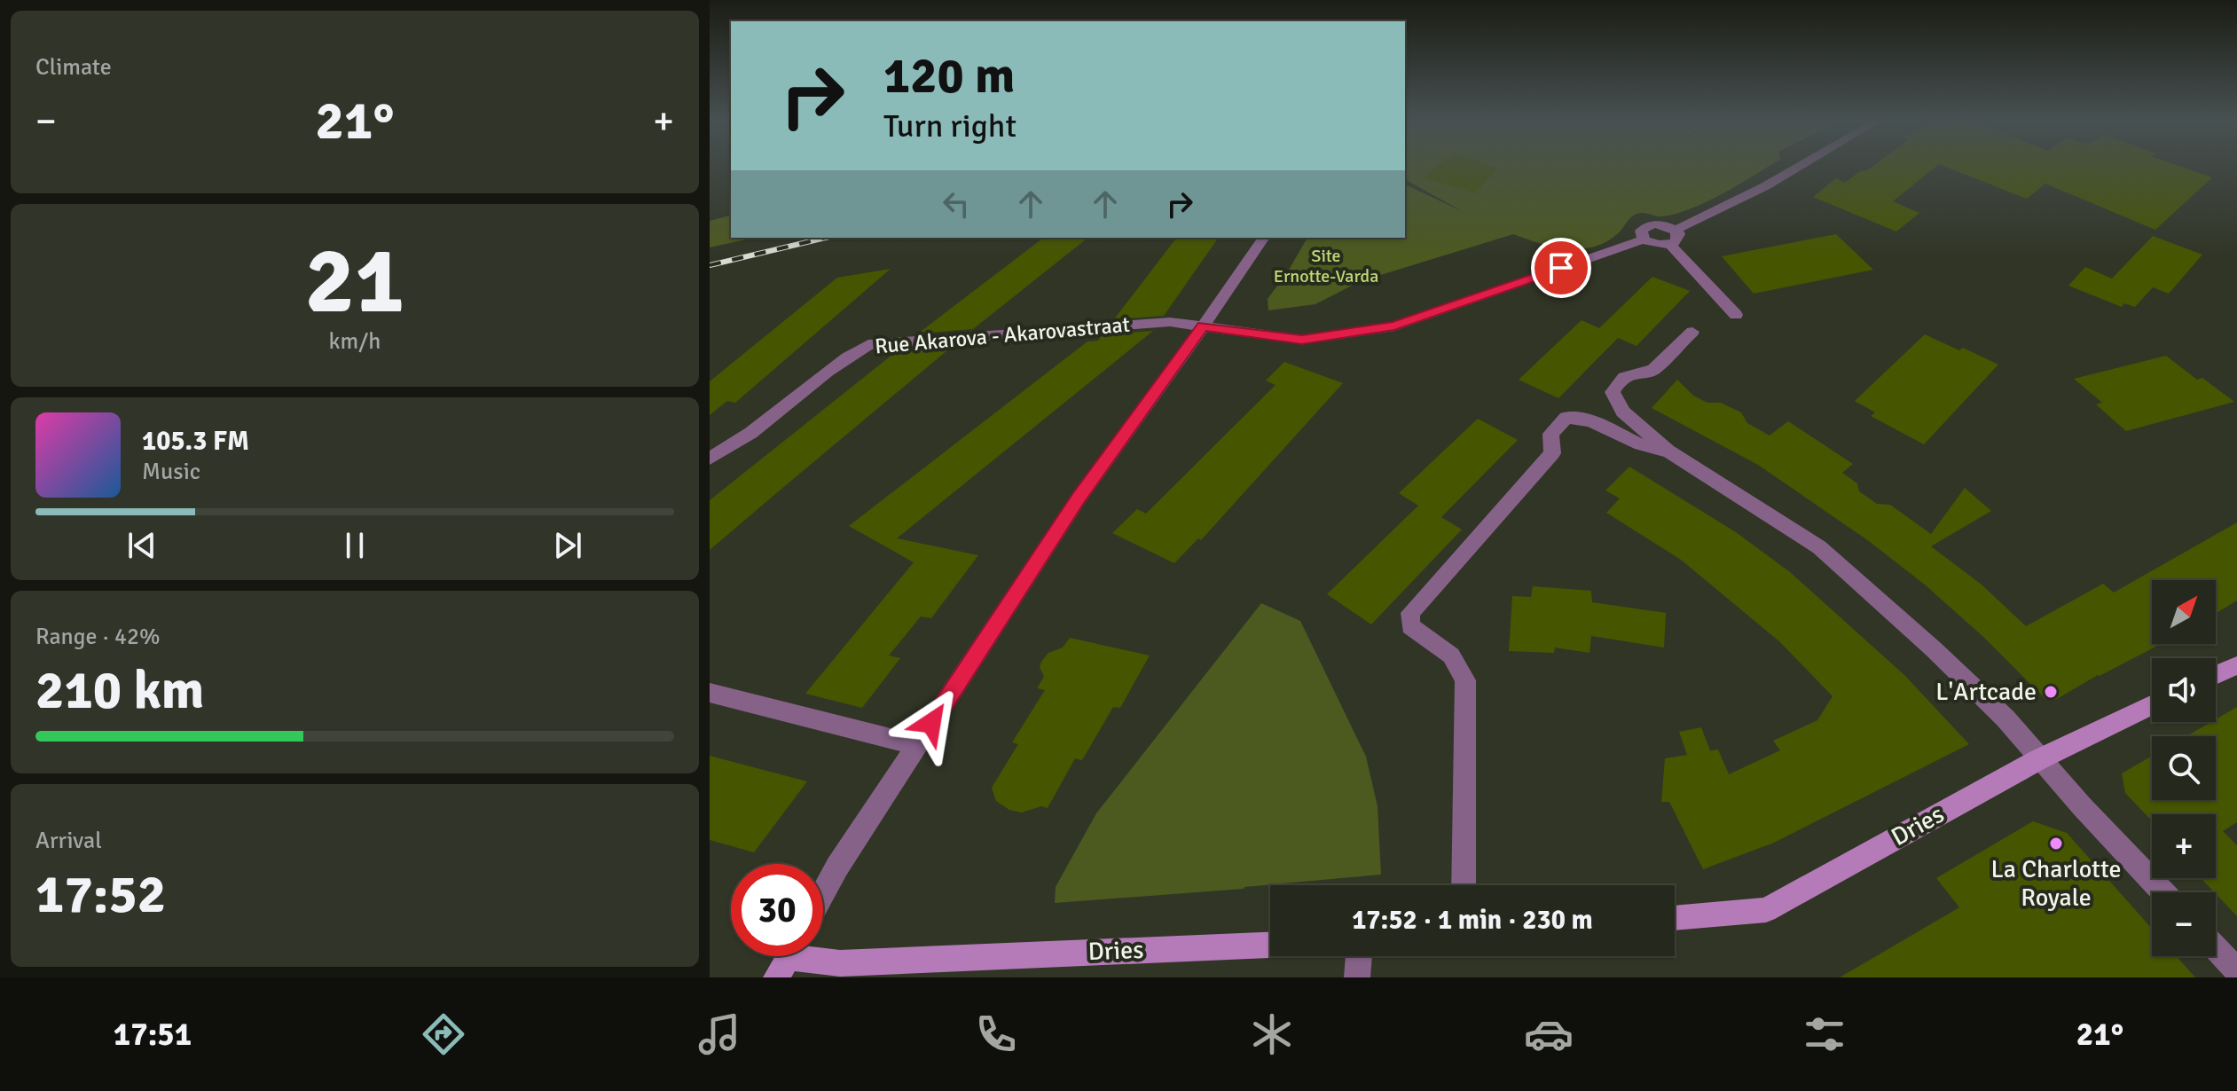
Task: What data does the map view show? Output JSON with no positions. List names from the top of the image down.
{
  "streets": {
    "street": ["Rue Akarova - Akarovastraat", "Dries"]
  },
  "parks": ["Site Ernotte-Varda"],
  "places": ["L'Artcade", "La Charlotte Royale"],
  "north": "top right",
  "page": {
    "tile": [
      "Climate",
      ["21", "km/h"],
      ["Range · 42%", "210 km"],
      ["Arrival", "17:52"]
    ],
    "turn": ["120 m", "Turn right"],
    "heat": ["−", "21°", "+"],
    "song": ["105.3 FM", "Music"],
    "map_buttons": ["+", "−"],
    "limit": "30",
    "trip": "17:52 · 1 min · 230 m",
    "tabs": ["17:51", "21°"]
  }
}
